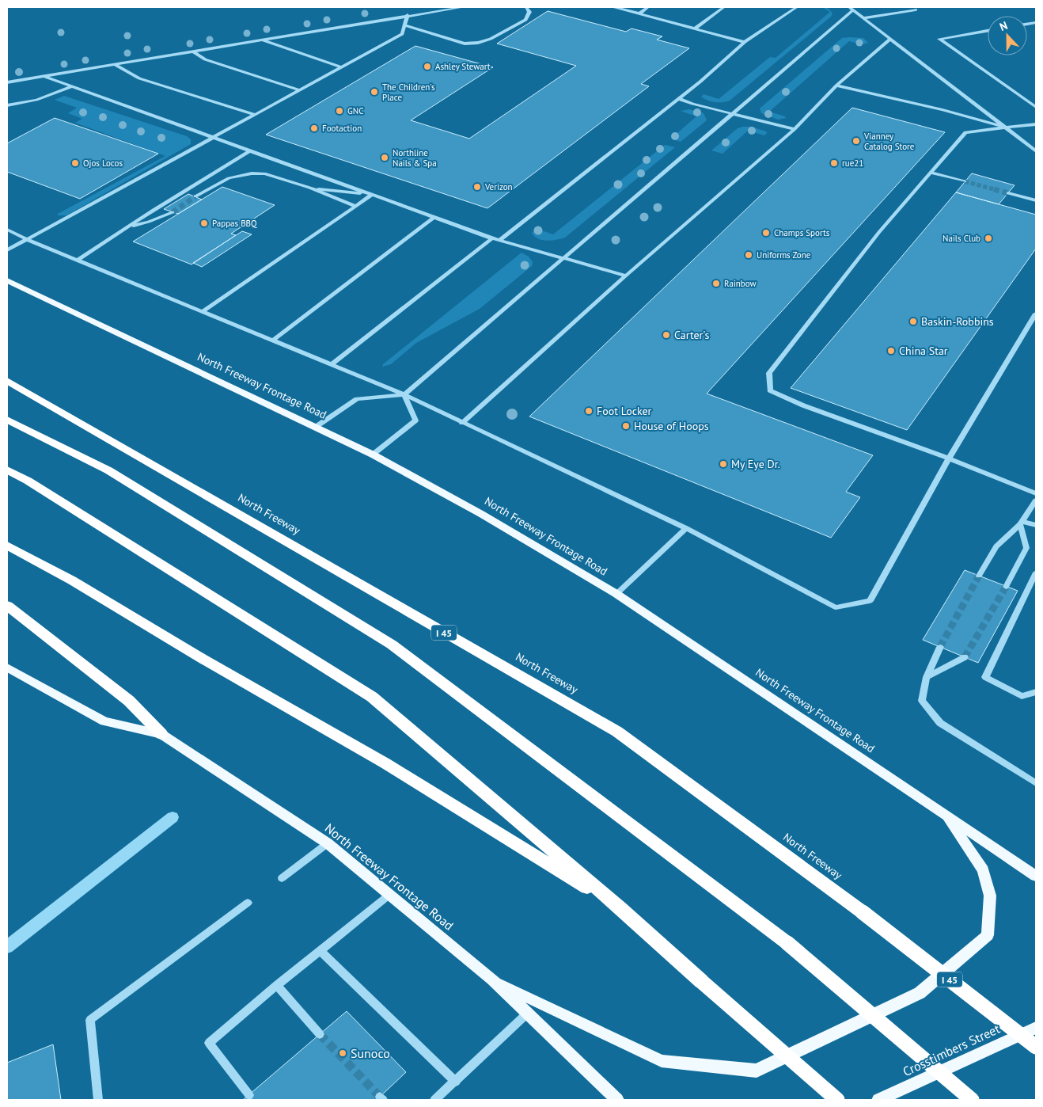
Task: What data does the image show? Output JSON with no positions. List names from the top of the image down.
{
  "streets": {
    "highway": ["North Freeway", "I 45"],
    "main road": ["North Freeway Frontage Road", "Crosstimbers Street"]
  },
  "places": [
    "Ashley Stewart",
    "The Children's Place",
    "GNC",
    "Footaction",
    "Vianney Catalog Store",
    "Northline Nails & Spa",
    "Ojos Locos",
    "rue21",
    "Verizon",
    "Pappas BBQ",
    "Champs Sports",
    "Nails Club",
    "Uniforms Zone",
    "Rainbow",
    "Baskin-Robbins",
    "Carter's",
    "China Star",
    "Foot Locker",
    "House of Hoops",
    "My Eye Dr.",
    "Sunoco"
  ],
  "north": "top"
}
